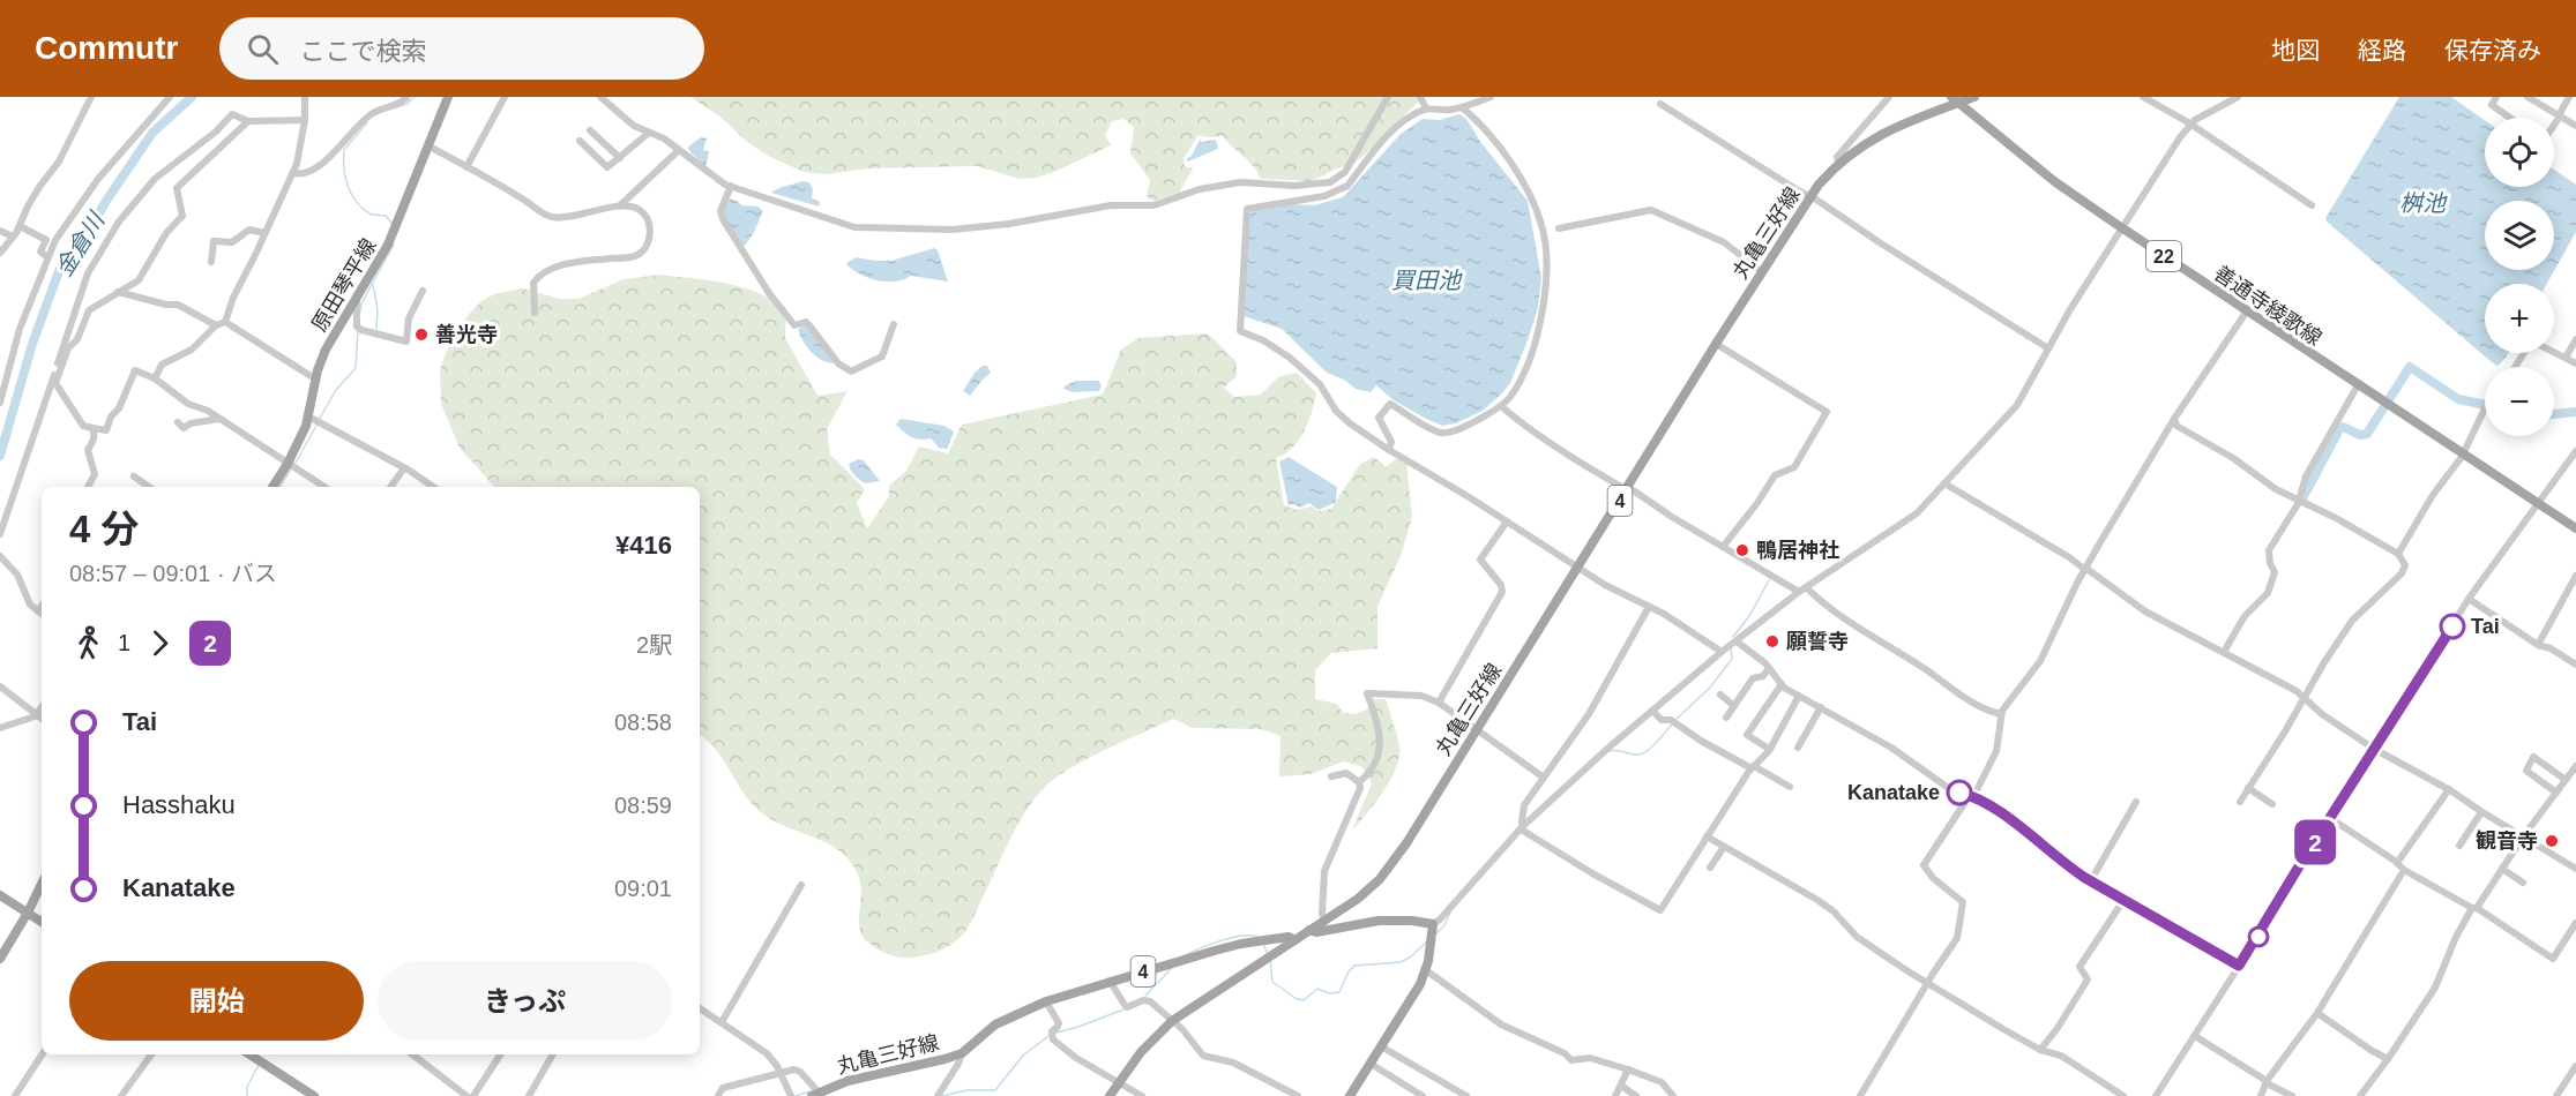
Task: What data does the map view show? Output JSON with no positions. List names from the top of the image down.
{
  "streets": {
    "main road": [
      "丸亀三好線",
      "22",
      "原田琴平線",
      "善通寺綾歌線",
      "4"
    ]
  },
  "crossings": [
    ["丸亀三好線", "善通寺綾歌線"]
  ],
  "water": ["桝池", "金倉川", "買田池"],
  "places": [
    "善光寺",
    "鴨居神社",
    "Tai",
    "願誓寺",
    "Kanatake",
    "観音寺"
  ],
  "lines": ["bus line 2"],
  "page": {
    "header": "Commutr",
    "search": "ここで検索",
    "nav": ["地図", "経路", "保存済み"],
    "on_map": "2",
    "map_buttons": ["+", "−"],
    "heading": ["4 分", "08:57 – 09:01 · バス", "¥416"],
    "legs": ["1", "2", "2駅"],
    "list": [
      {
        "name": "Tai",
        "value": "08:58"
      },
      {
        "name": "Hasshaku",
        "value": "08:59"
      },
      {
        "name": "Kanatake",
        "value": "09:01"
      }
    ],
    "buttons": ["開始", "きっぷ"]
  }
}
